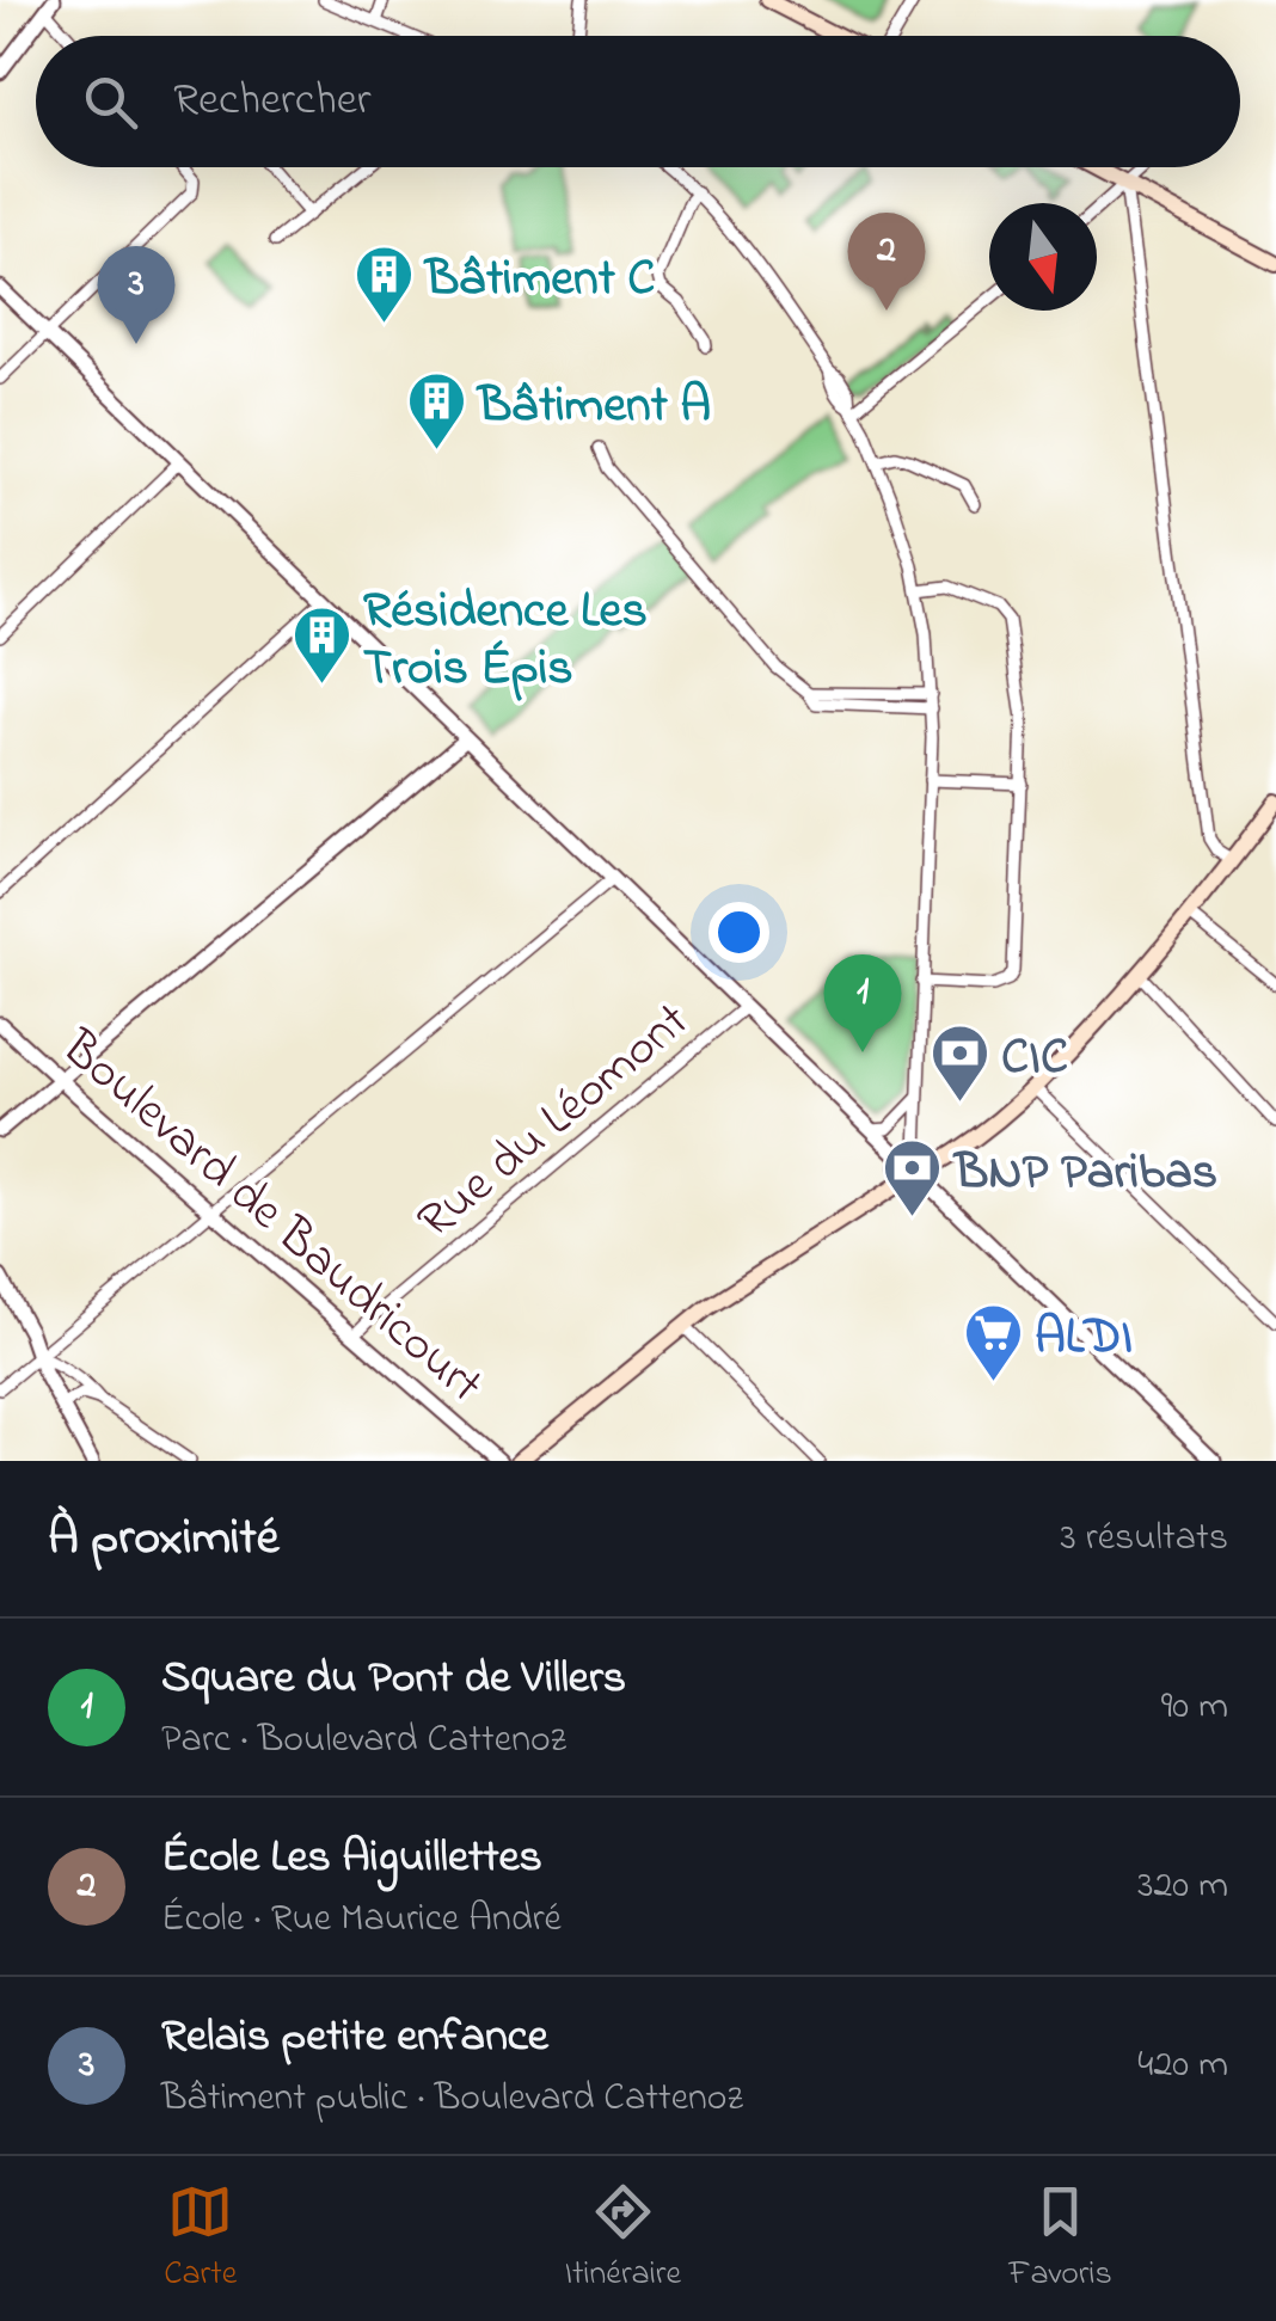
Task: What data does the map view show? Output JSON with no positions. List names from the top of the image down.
{
  "streets": {
    "street": ["Rue du Léomont", "Boulevard de Baudricourt"]
  },
  "crossings": [
    ["Rue du Léomont", "Boulevard de Baudricourt"]
  ],
  "places": {
    "building": ["Bâtiment C", "Bâtiment A", "Résidence Les Trois Épis"],
    "bank": ["CIC", "BNP Paribas"],
    "supermarket": ["ALDI"]
  },
  "north": "bottom",
  "page": {
    "search": "Rechercher",
    "pins": ["2", "3", "1"],
    "heading": ["À proximité", "3 résultats"],
    "list": [
      {
        "mark": "1",
        "name": "Square du Pont de Villers",
        "note": "Parc · Boulevard Cattenoz",
        "value": "90 m"
      },
      {
        "mark": "2",
        "name": "École Les Aiguillettes",
        "note": "École · Rue Maurice André",
        "value": "320 m"
      },
      {
        "mark": "3",
        "name": "Relais petite enfance",
        "note": "Bâtiment public · Boulevard Cattenoz",
        "value": "420 m"
      }
    ],
    "nav": ["Carte", "Itinéraire", "Favoris"]
  }
}
